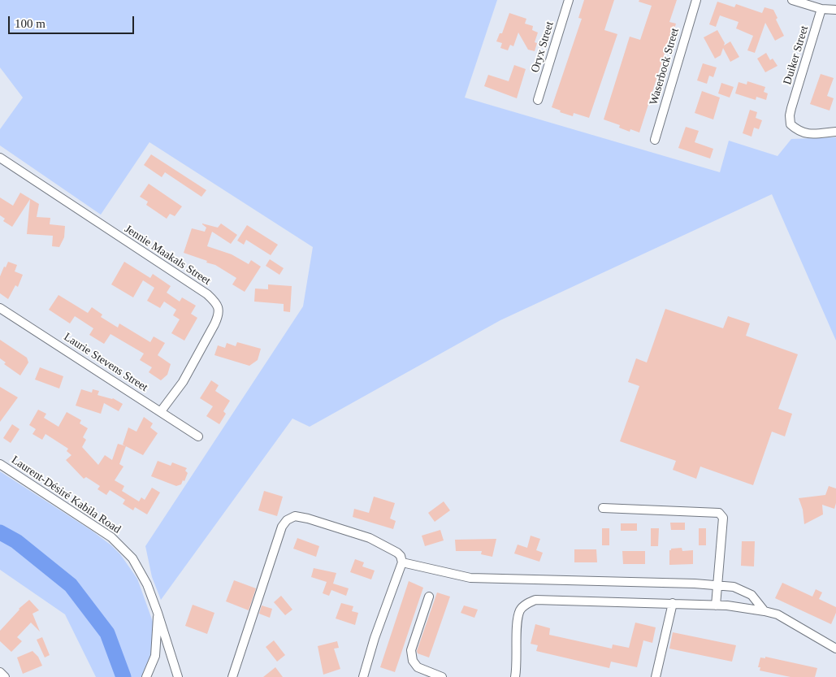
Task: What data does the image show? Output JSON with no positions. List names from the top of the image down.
{
  "streets": {
    "street": [
      "Oryx Street",
      "Duiker Street",
      "Waserbock Street",
      "Jennie Maakals Street",
      "Laurie Stevens Street",
      "Laurent-Désiré Kabila Road"
    ]
  },
  "crossings": [
    ["Jennie Maakals Street", "Laurie Stevens Street"]
  ],
  "scale_bar": "100 m"
}
